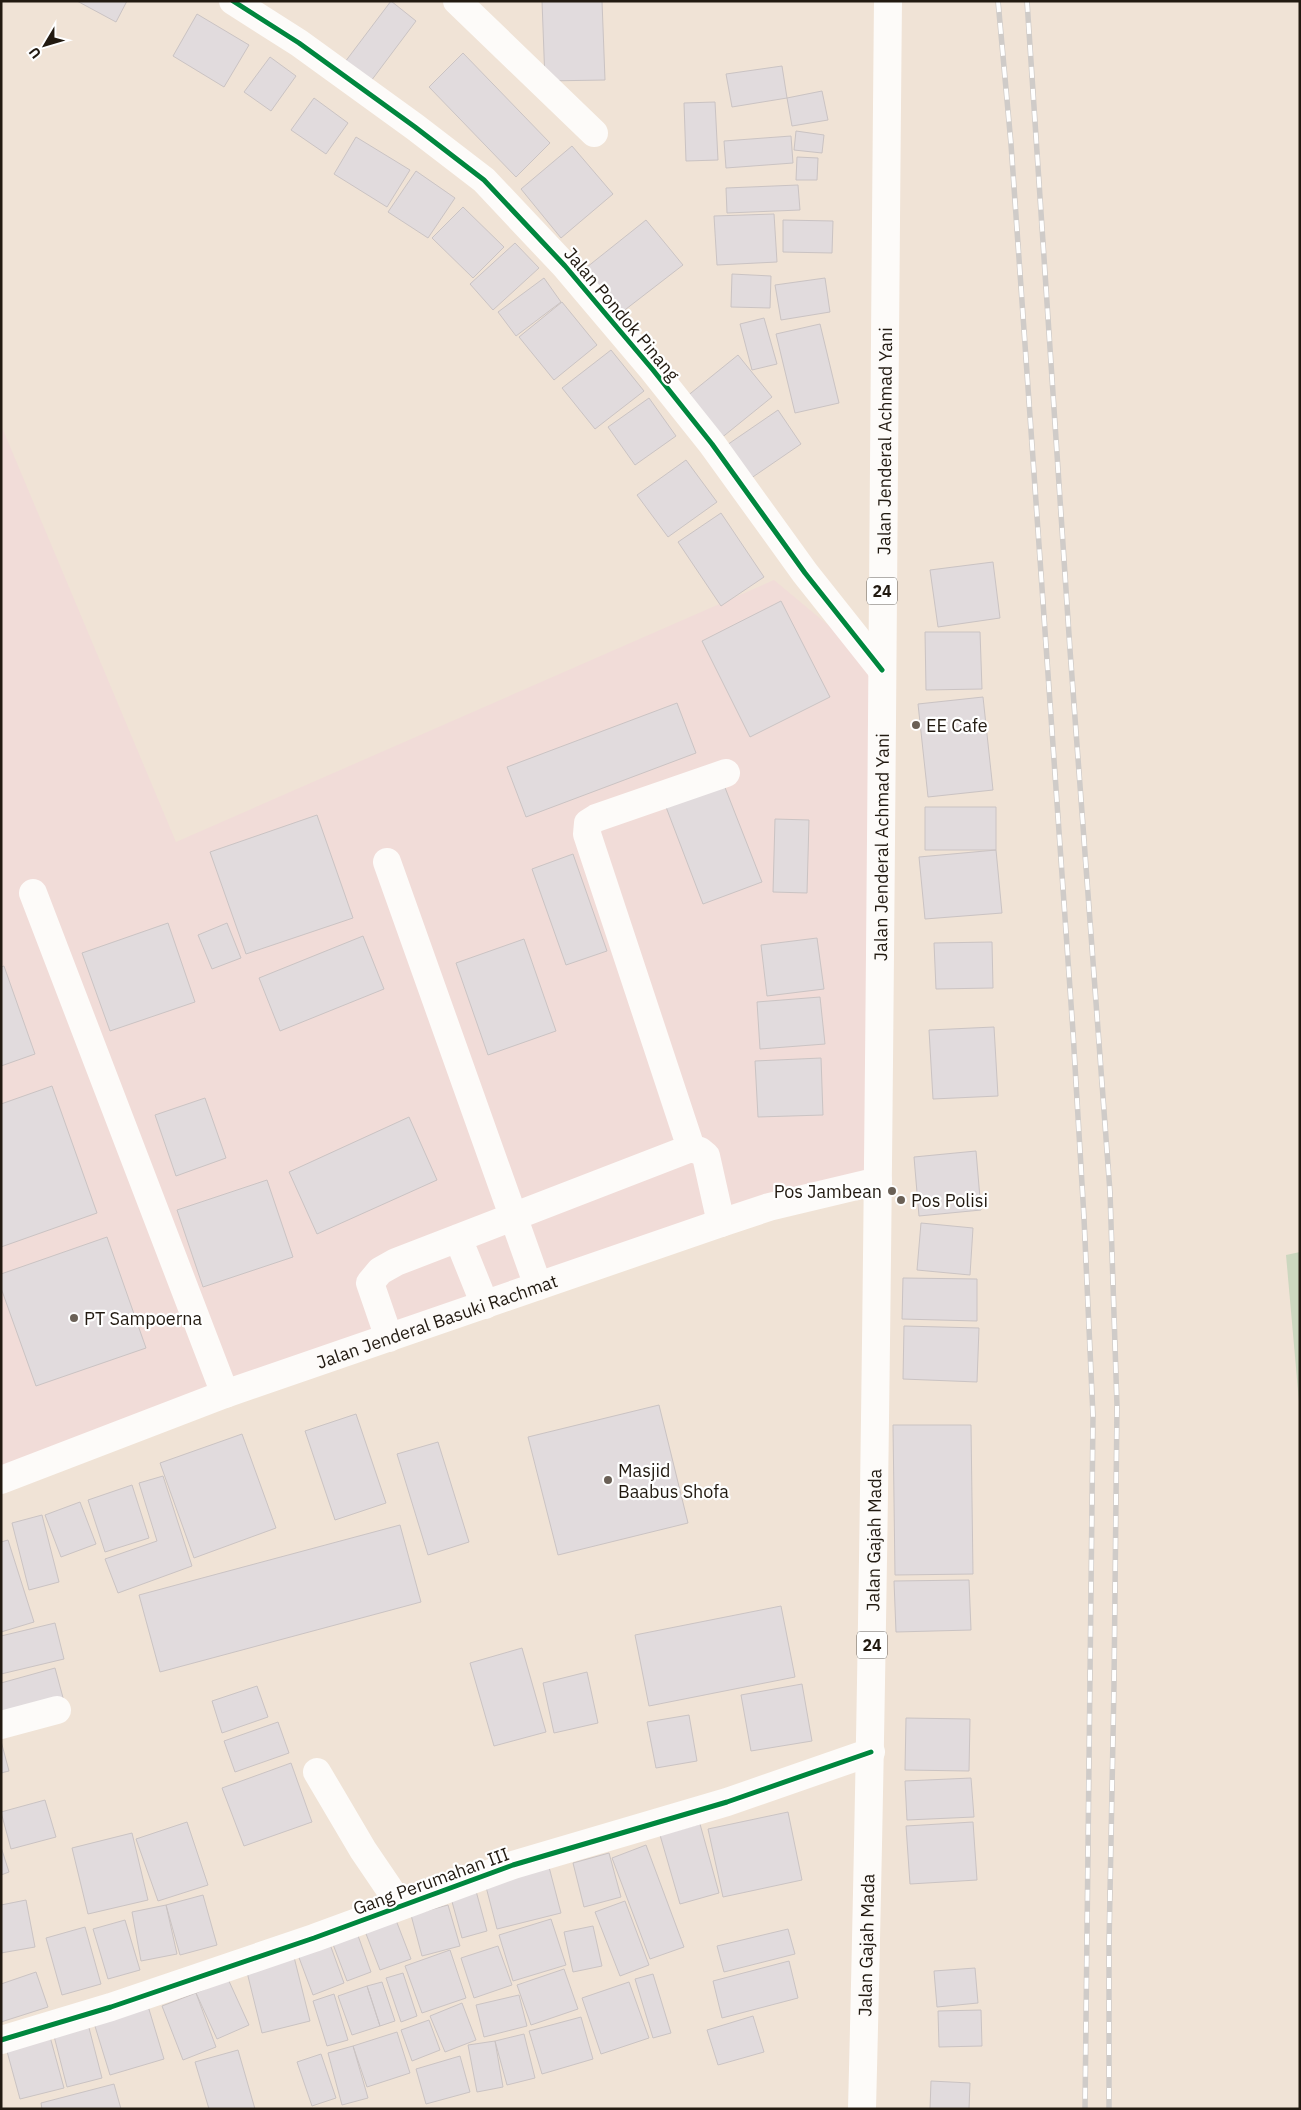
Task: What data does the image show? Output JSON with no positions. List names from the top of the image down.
{
  "streets": {
    "main road": [
      "Jalan Pondok Pinang",
      "Jalan Jenderal Achmad Yani",
      "24",
      "Jalan Jenderal Basuki Rachmat",
      "Jalan Gajah Mada",
      "Gang Perumahan III"
    ]
  },
  "crossings": [
    ["Jalan Pondok Pinang", "Jalan Jenderal Achmad Yani"],
    ["Jalan Jenderal Achmad Yani", "Jalan Jenderal Basuki Rachmat"],
    ["Jalan Jenderal Achmad Yani", "Jalan Gajah Mada"],
    ["Jalan Jenderal Basuki Rachmat", "Jalan Gajah Mada"],
    ["Jalan Gajah Mada", "Gang Perumahan III"]
  ],
  "places": [
    "EE Cafe",
    "Pos Jambean",
    "Pos Polisi",
    "PT Sampoerna",
    "Masjid Baabus Shofa"
  ],
  "north": "bottom left"
}
